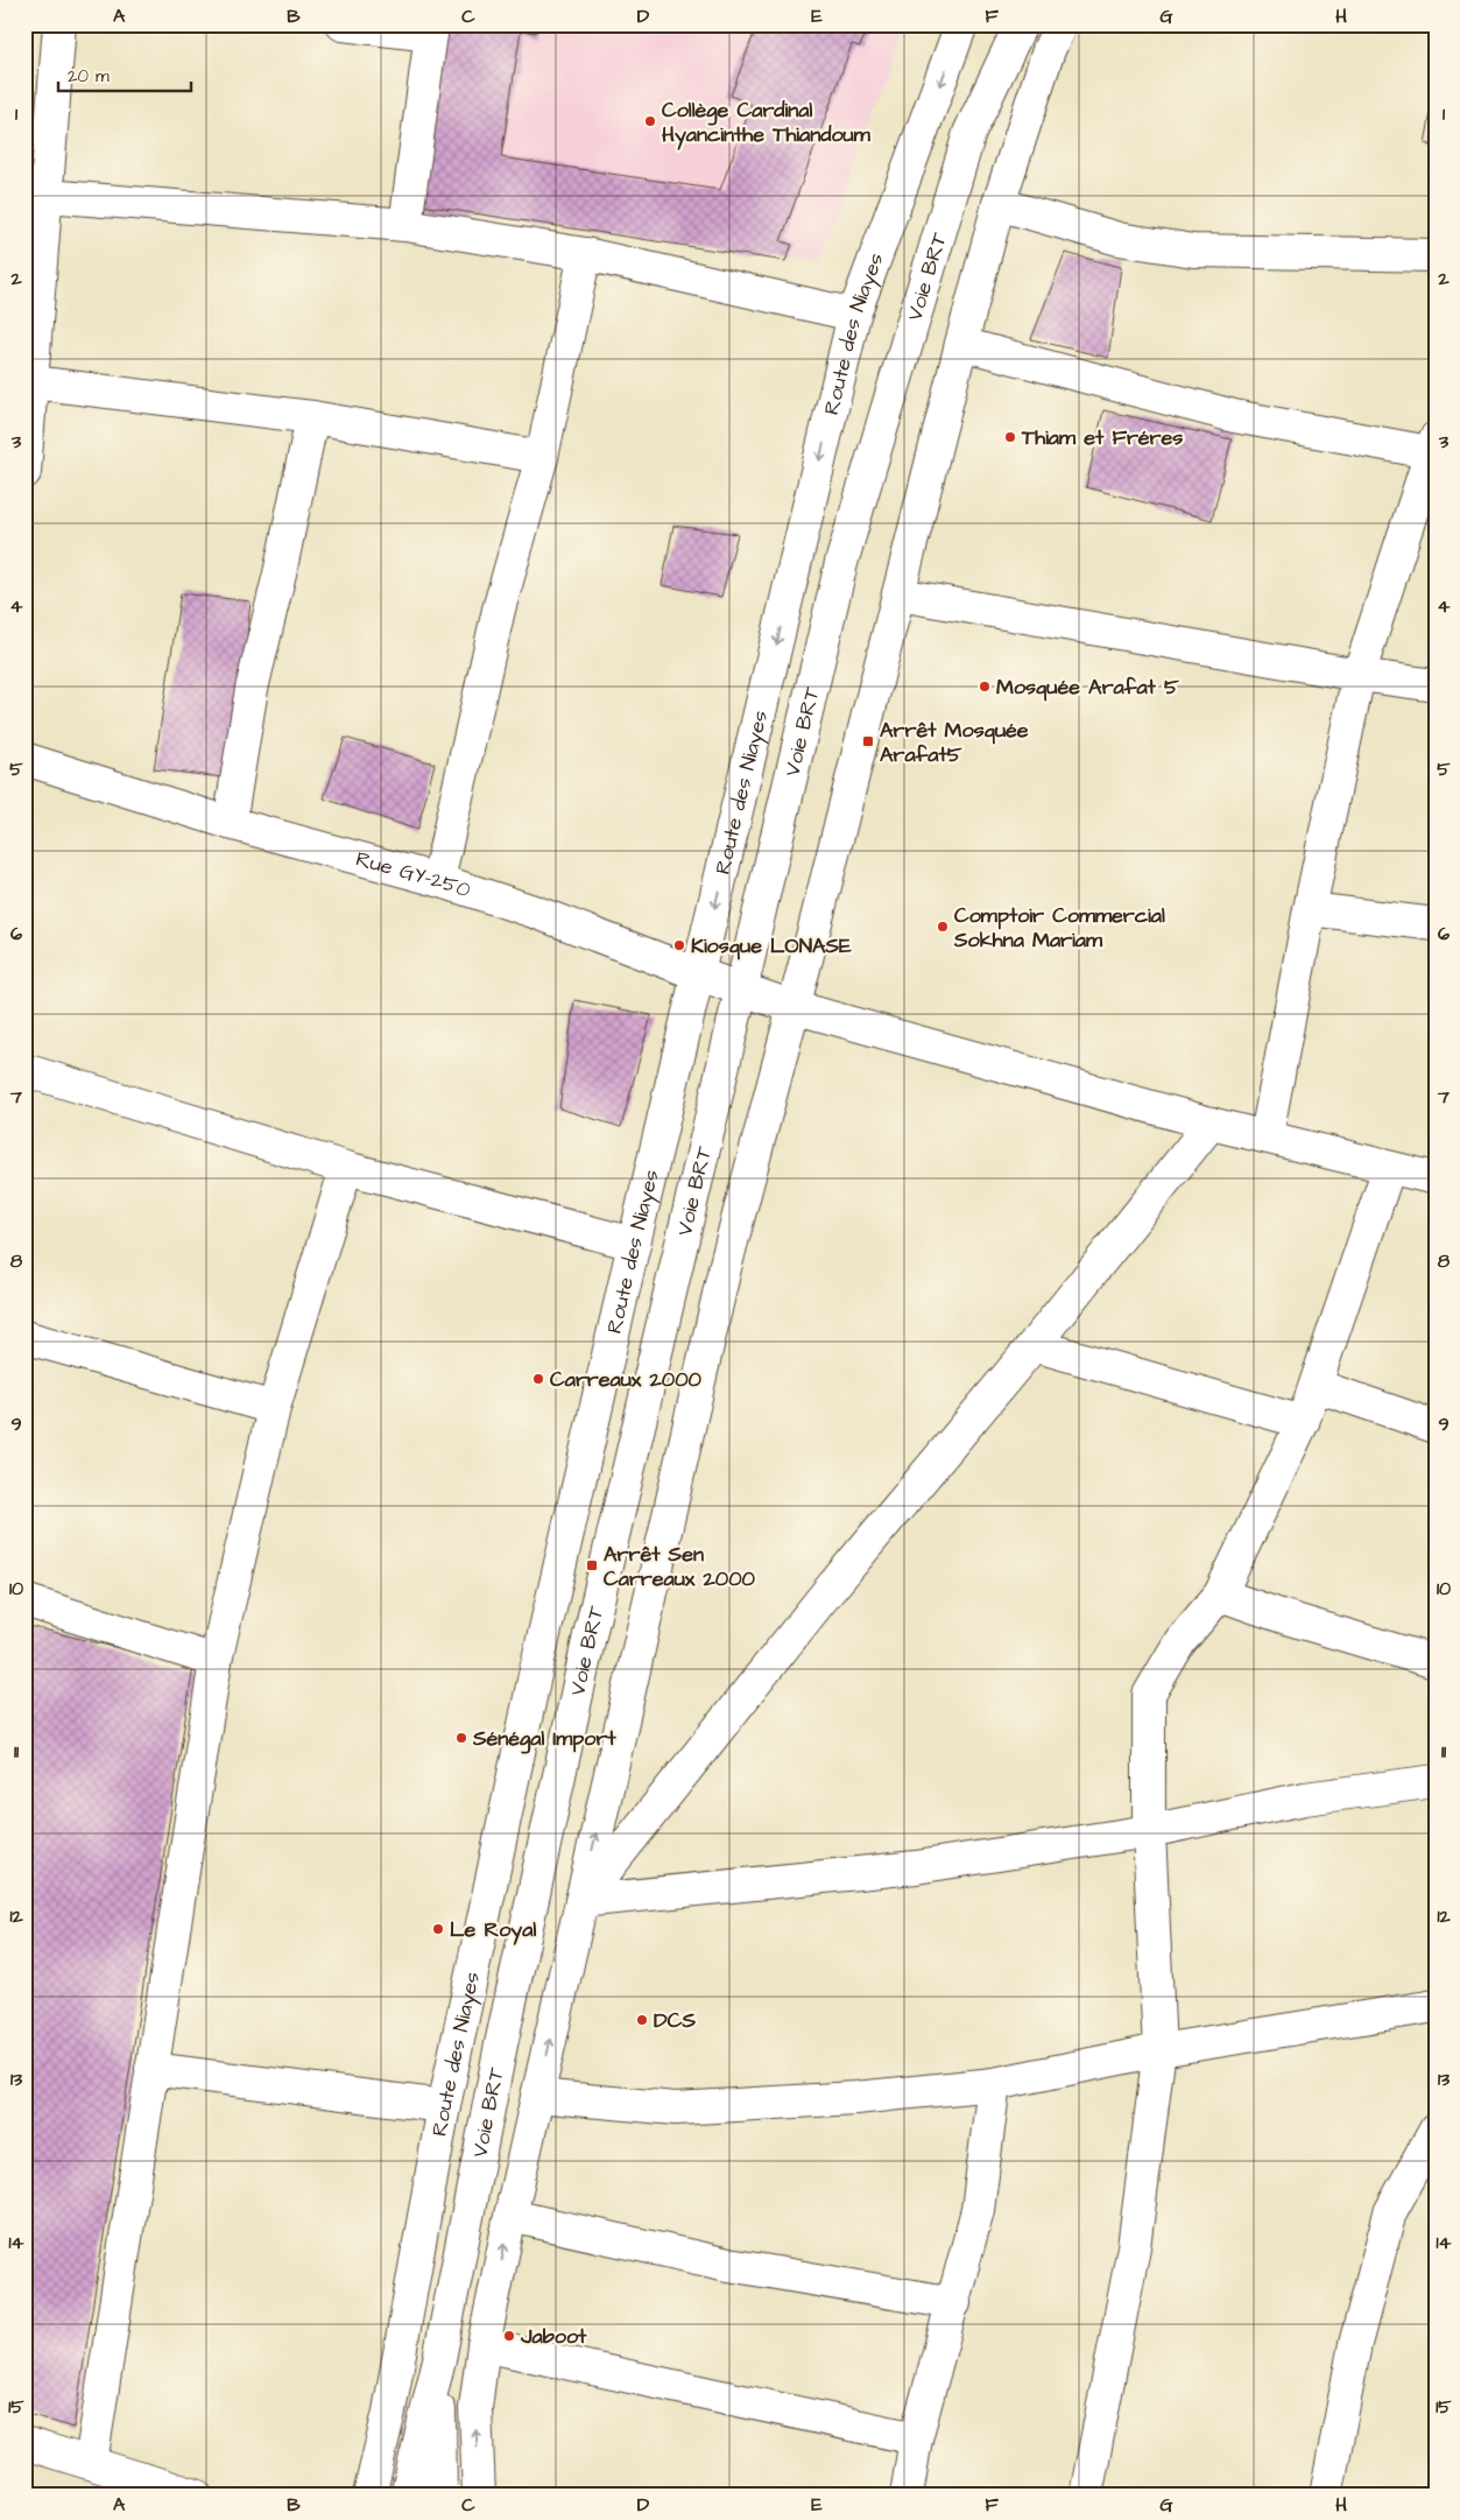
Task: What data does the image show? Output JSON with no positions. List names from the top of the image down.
{
  "streets": {
    "street": ["Voie BRT", "Route des Niayes", "Rue GY-250"]
  },
  "crossings": [
    ["Voie BRT", "Rue GY-250"],
    ["Route des Niayes", "Rue GY-250"]
  ],
  "places": {
    "other": [
      "Collège Cardinal Hyancinthe Thiandoum",
      "Thiam et Fréres",
      "Mosquée Arafat 5",
      "Comptoir Commercial Sokhna Mariam",
      "Kiosque LONASE",
      "Carreaux 2000",
      "Sénégal Import",
      "Le Royal",
      "DCS",
      "Jaboot"
    ],
    "transit": ["Arrêt Mosquée Arafat5", "Arrêt Sen Carreaux 2000"]
  },
  "scale_bar": "20 m",
  "grid": {
    "columns": [
      "A",
      "B",
      "C",
      "D",
      "E",
      "F",
      "G",
      "H"
    ],
    "rows": [
      "1",
      "2",
      "3",
      "4",
      "5",
      "6",
      "7",
      "8",
      "9",
      "10",
      "11",
      "12",
      "13",
      "14",
      "15"
    ]
  }
}
